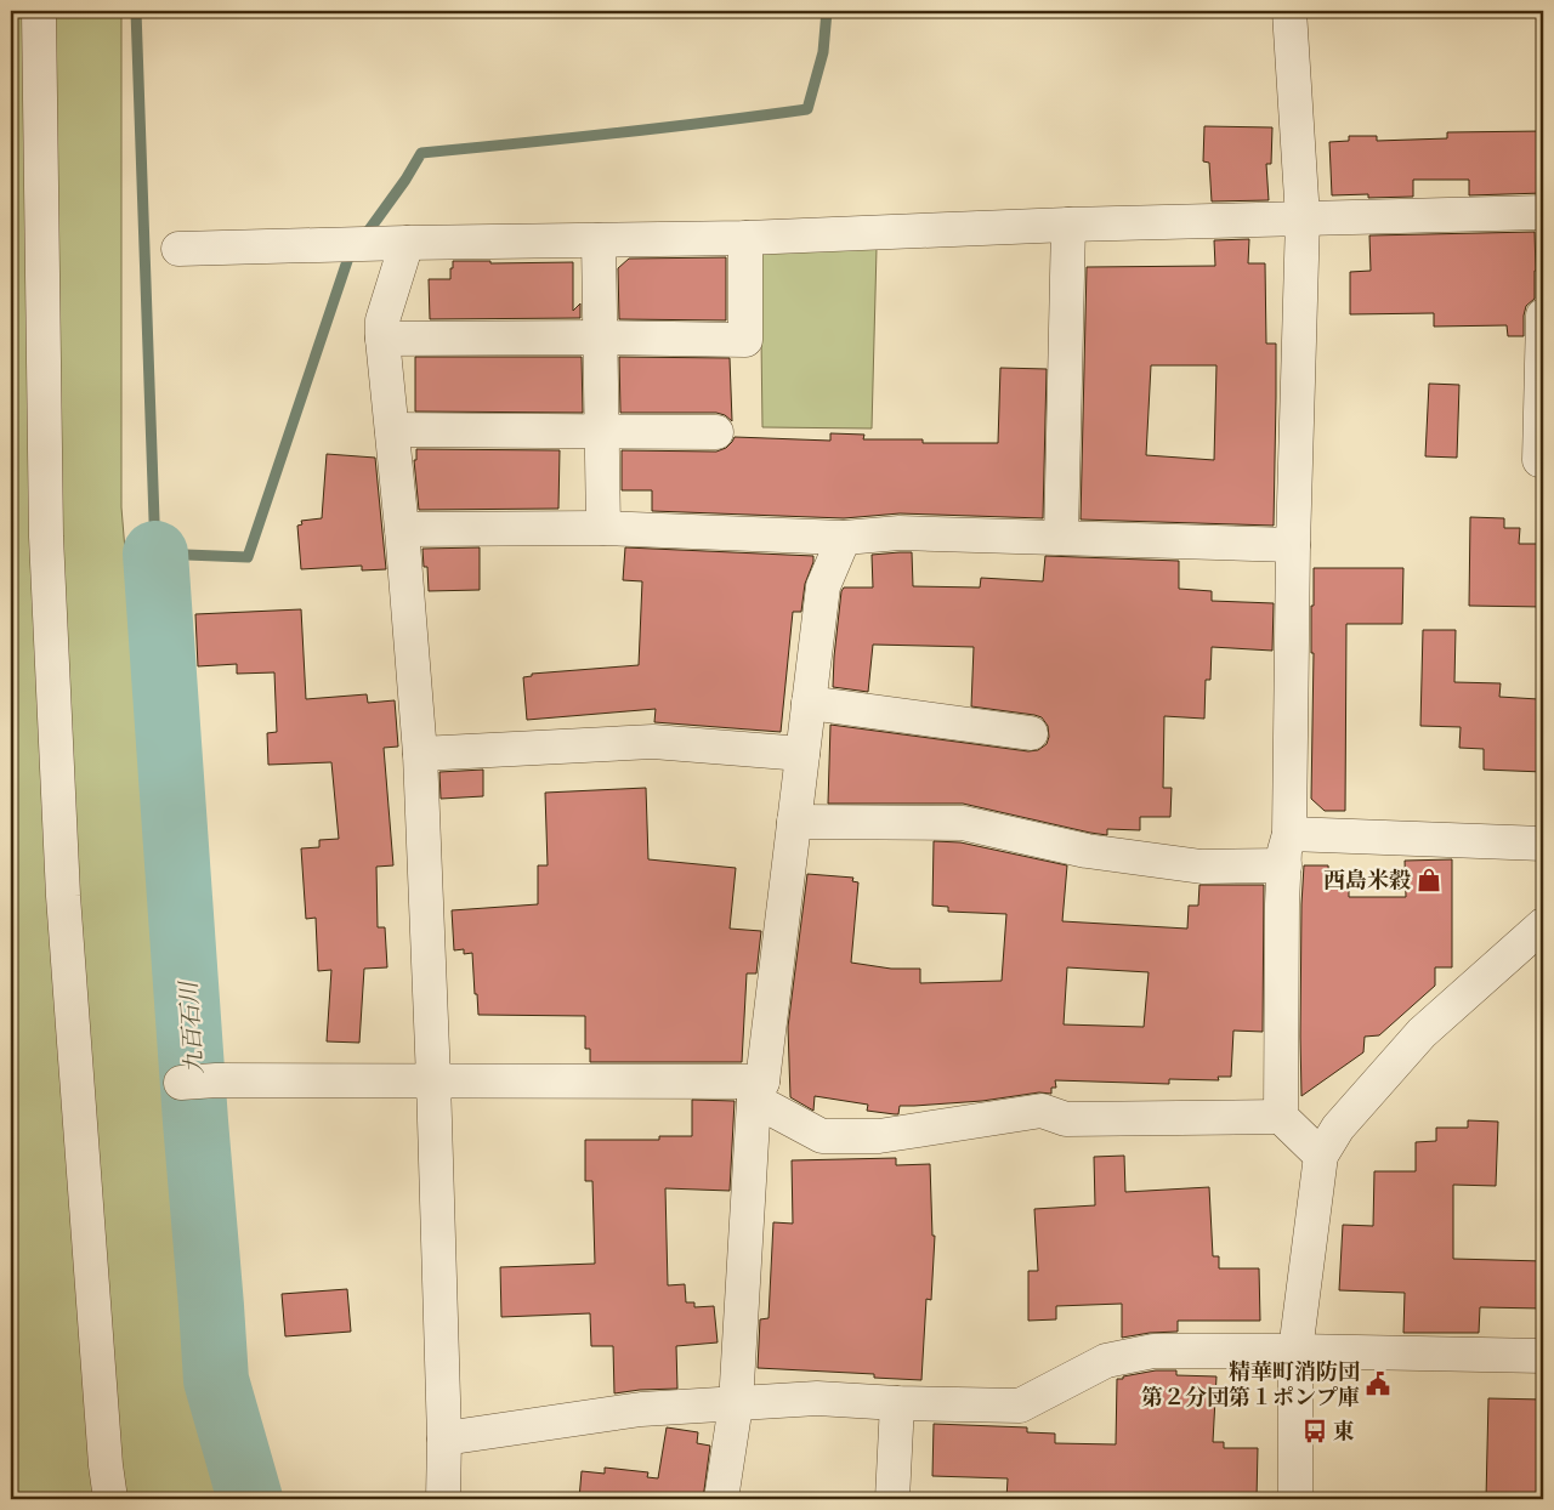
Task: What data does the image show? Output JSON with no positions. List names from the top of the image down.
{
  "water": ["九百石川"],
  "places": {
    "shop": ["西島米穀"],
    "public building": ["精華町消防団 第２分団第１ポンプ庫"],
    "bus stop": ["東"]
  }
}
